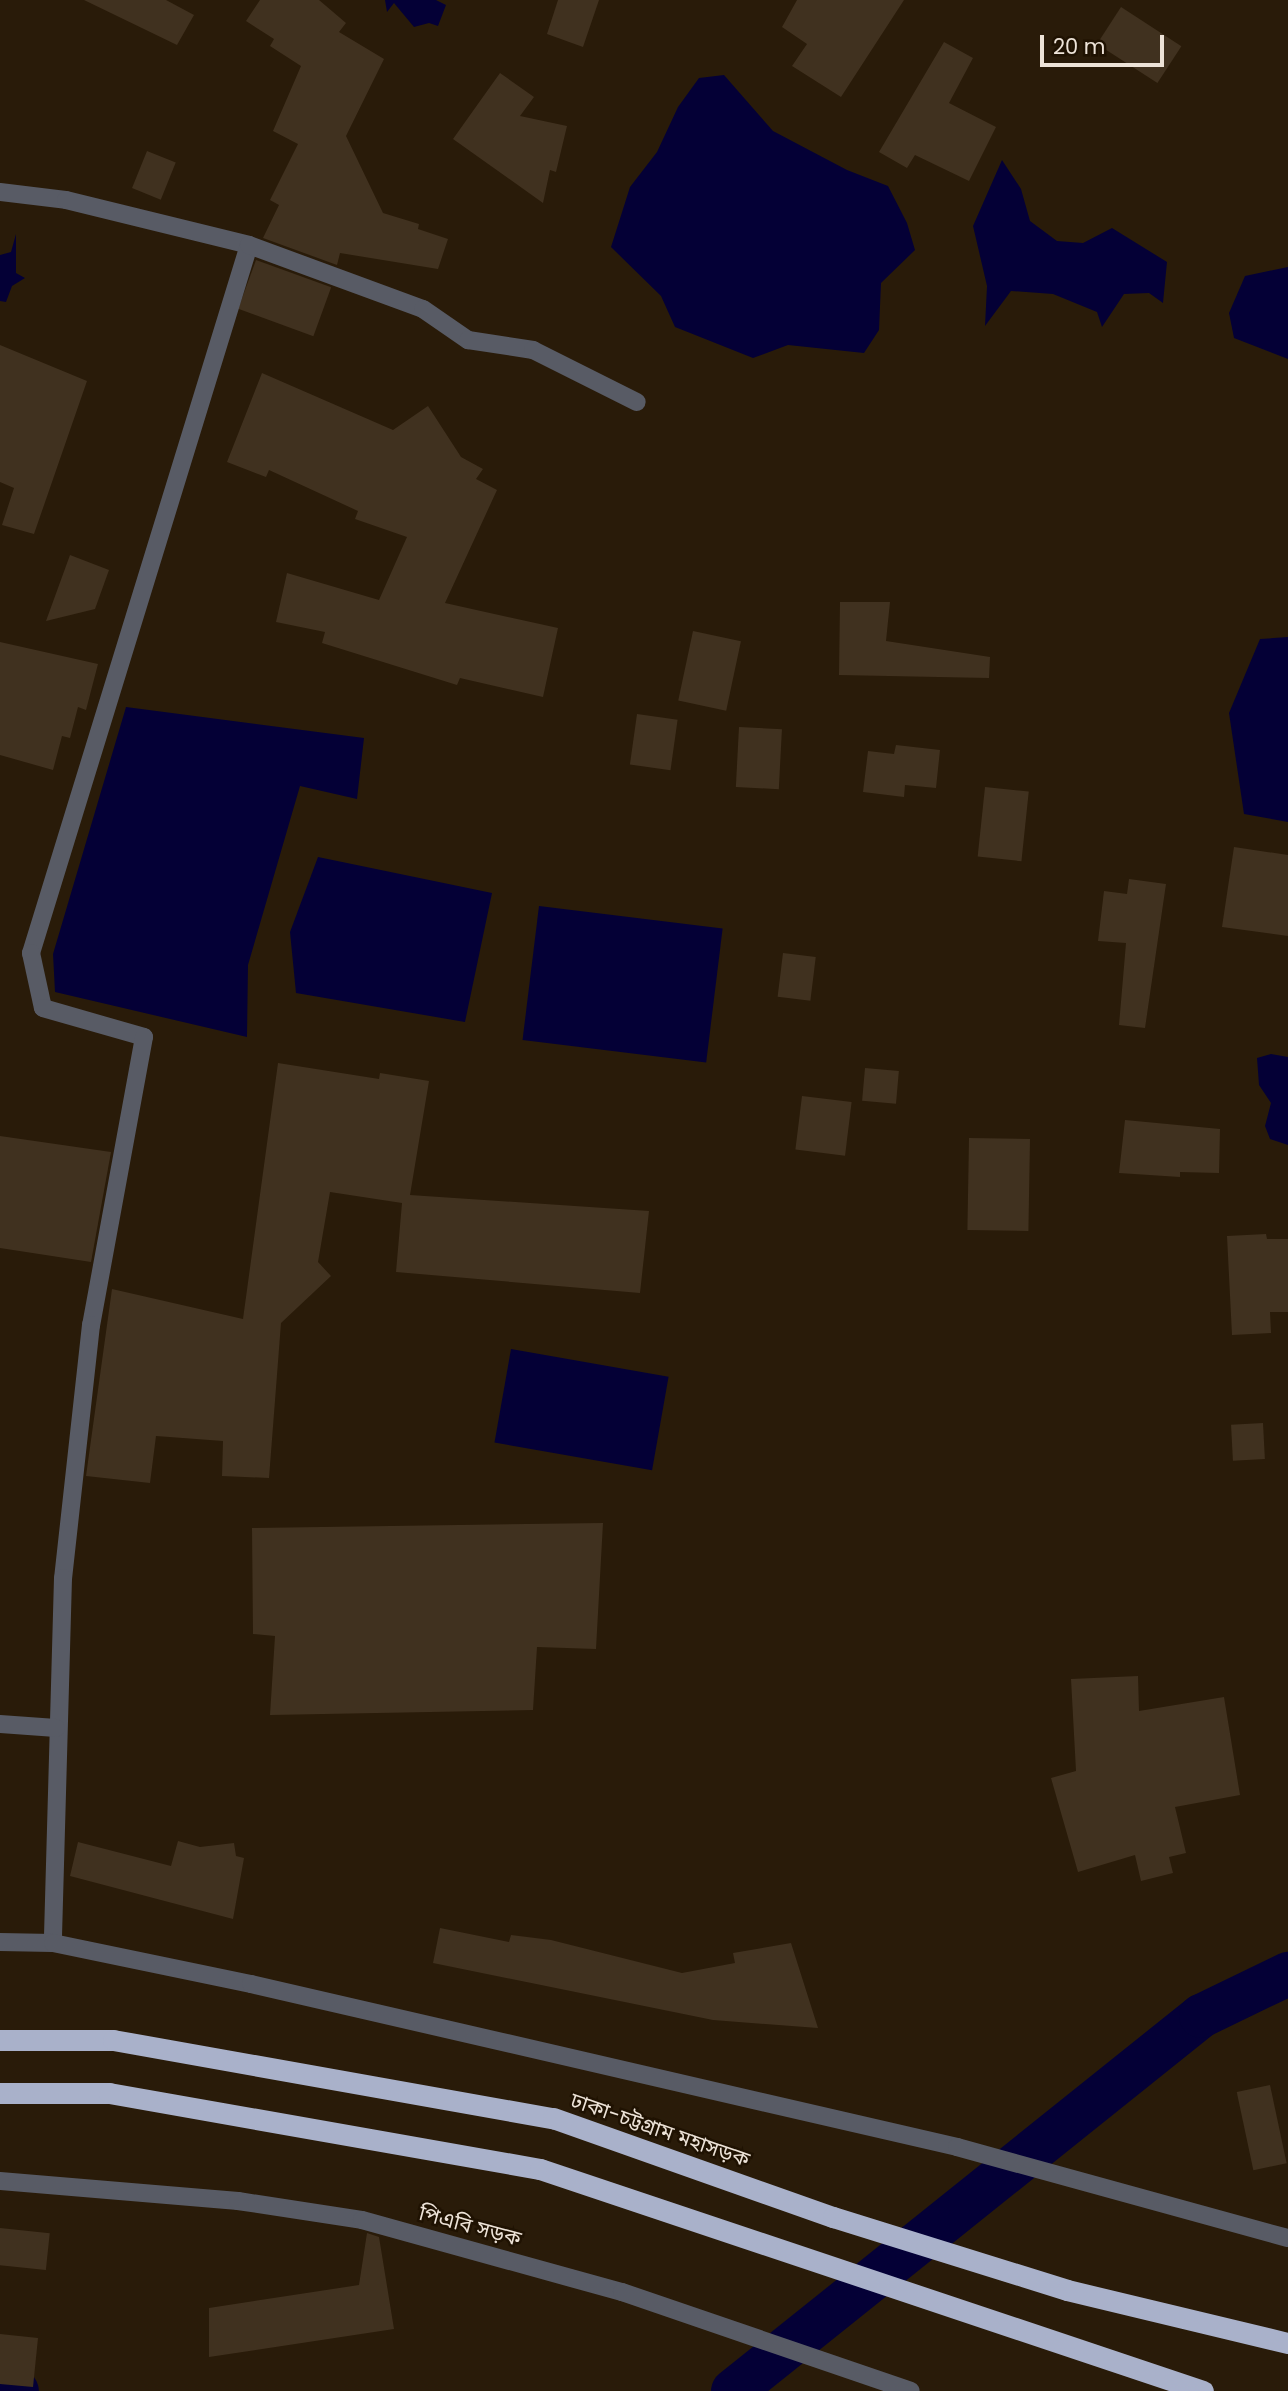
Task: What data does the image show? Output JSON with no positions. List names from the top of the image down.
{
  "streets": {
    "highway": ["ঢাকা-চট্টগ্রাম মহাসড়ক"],
    "street": ["পিএবি সড়ক"]
  },
  "scale_bar": "20 m"
}
